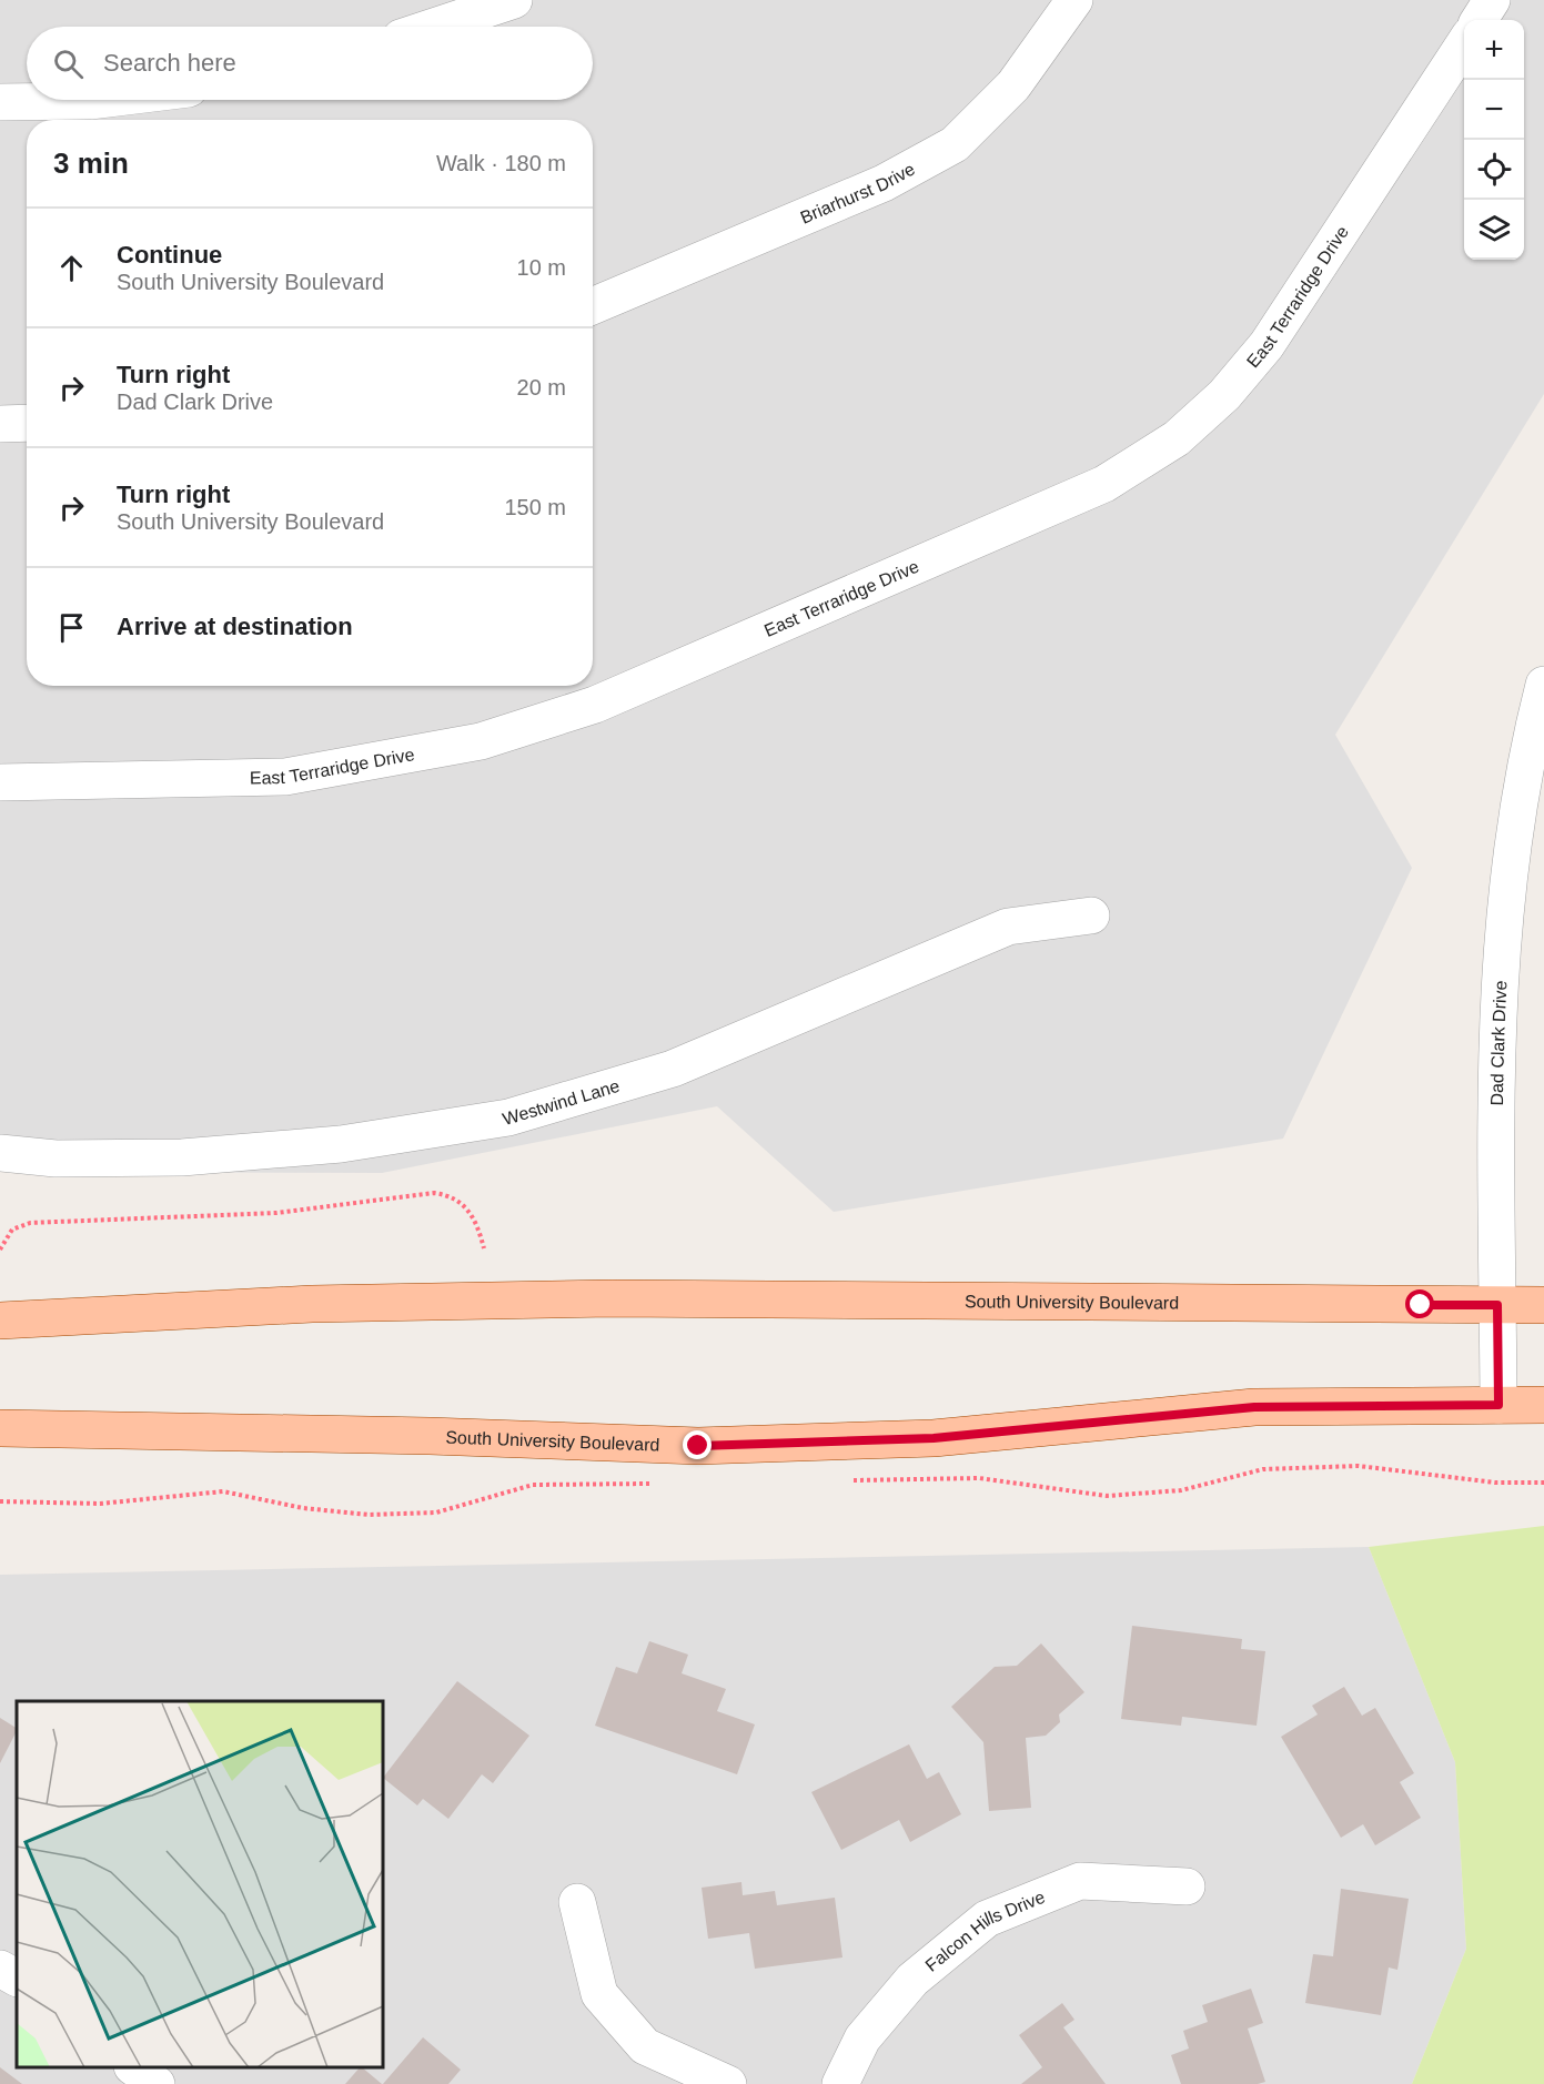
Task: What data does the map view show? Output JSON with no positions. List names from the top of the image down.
{
  "streets": {
    "main road": ["South University Boulevard"],
    "street": [
      "Briarhurst Drive",
      "East Terraridge Drive",
      "Dad Clark Drive",
      "Westwind Lane",
      "Falcon Hills Drive"
    ]
  },
  "crossings": [
    ["Dad Clark Drive", "South University Boulevard"]
  ],
  "page": {
    "map_buttons": ["+", "−"],
    "search": "Search here",
    "heading": ["3 min", "Walk · 180 m"],
    "list": [
      ["Continue", "South University Boulevard", "10 m"],
      ["Turn right", "Dad Clark Drive", "20 m"],
      ["Turn right", "South University Boulevard", "150 m"],
      "Arrive at destination"
    ]
  }
}
